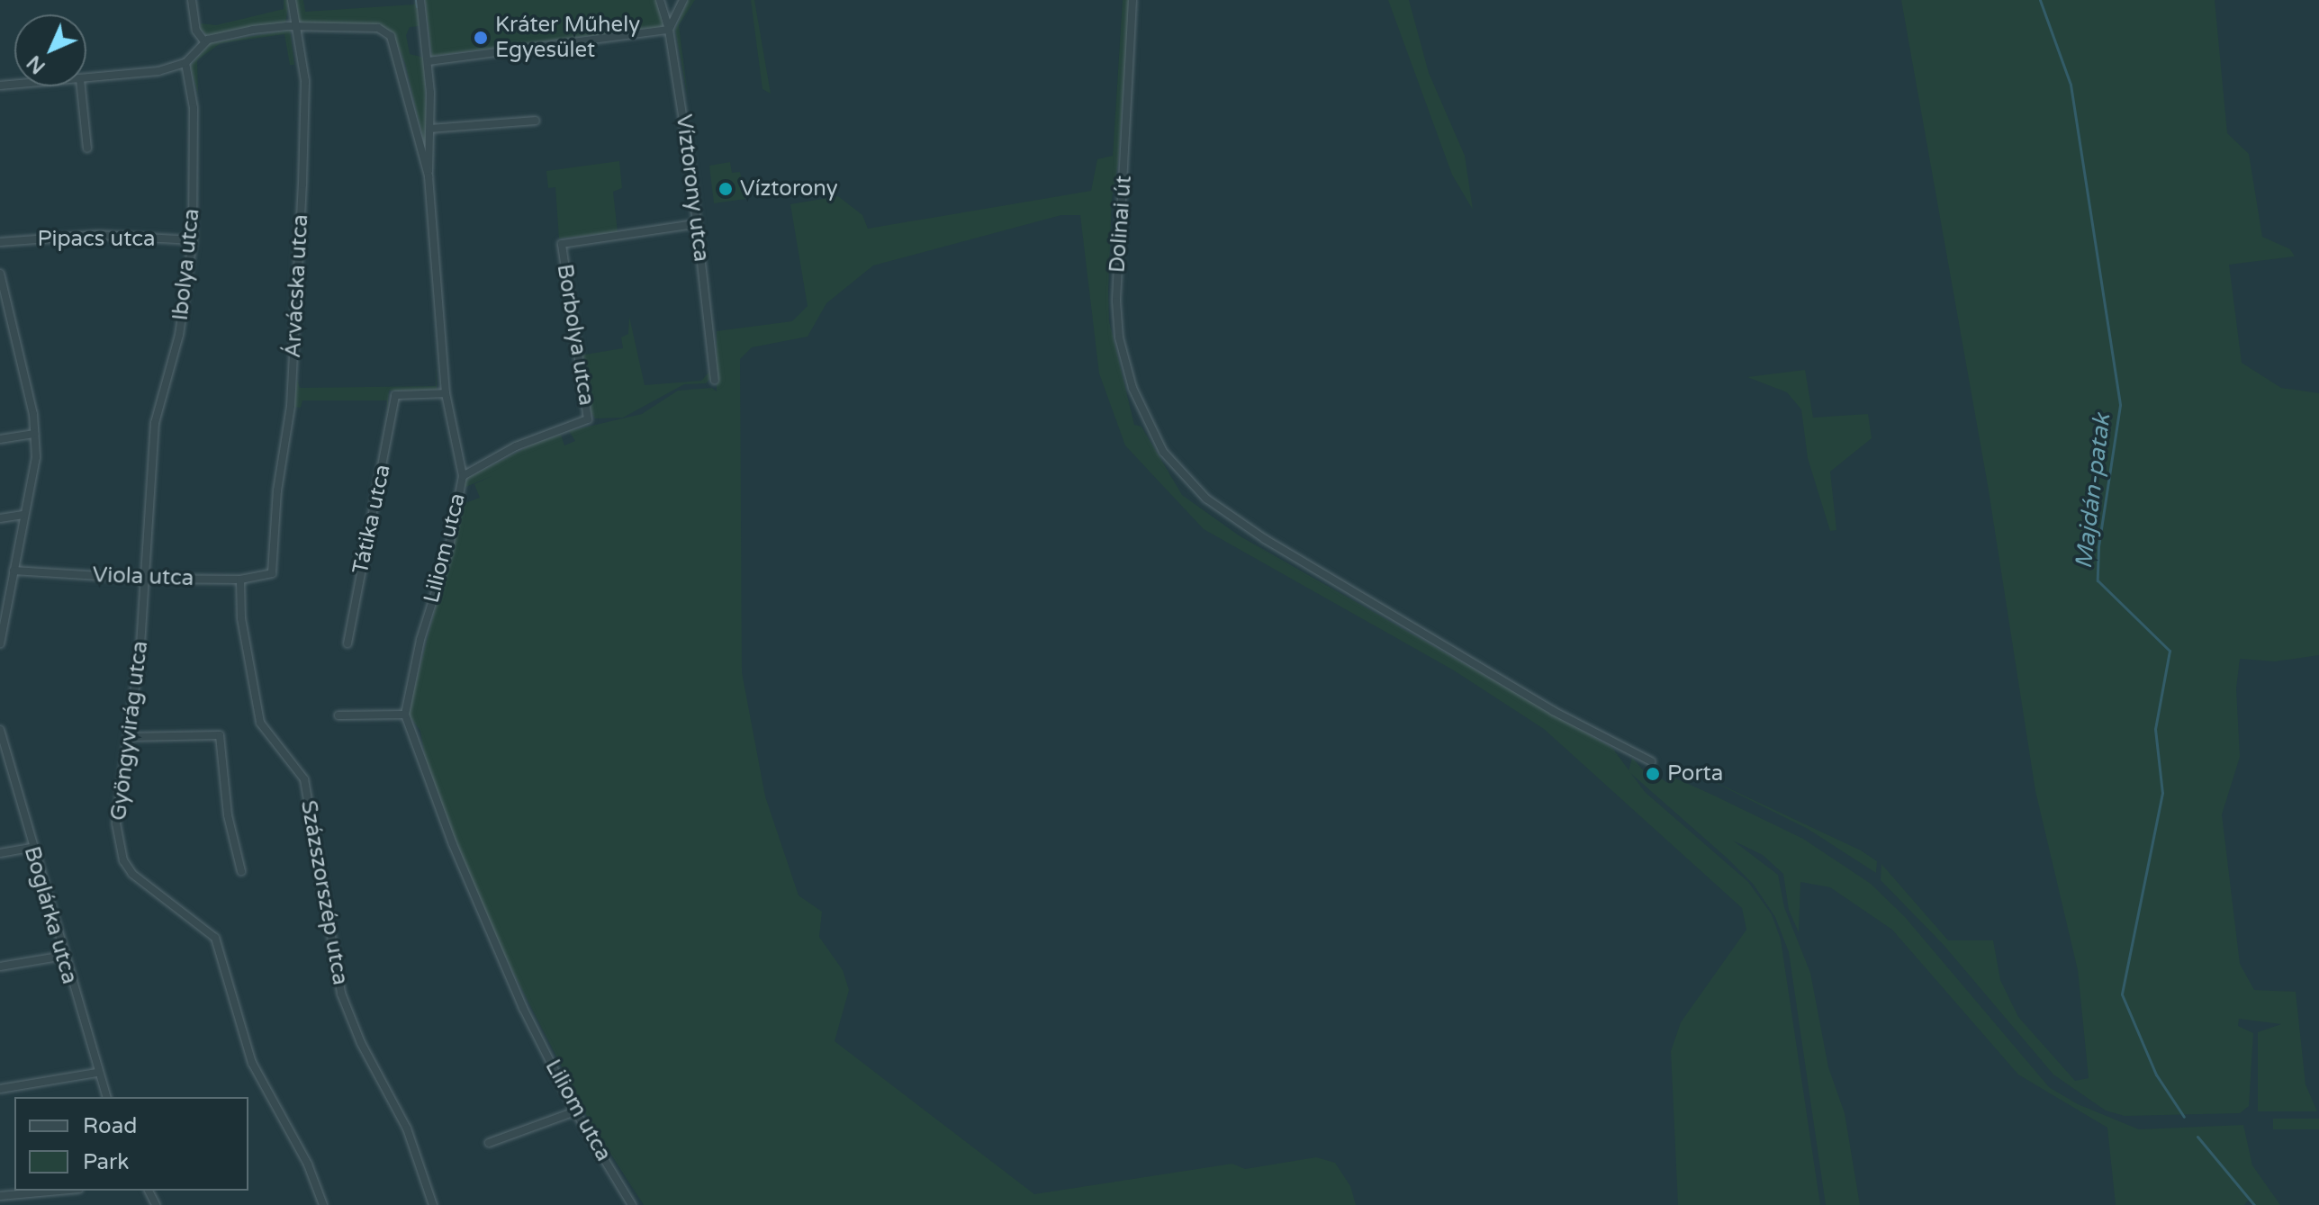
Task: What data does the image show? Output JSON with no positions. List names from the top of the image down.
{
  "streets": {
    "street": [
      "Víztorony utca",
      "Dolinai út",
      "Pipacs utca",
      "Ibolya utca",
      "Árvácska utca",
      "Borbolya utca",
      "Tátika utca",
      "Liliom utca",
      "Viola utca",
      "Gyöngyvirág utca",
      "Százszorszép utca",
      "Boglárka utca"
    ]
  },
  "crossings": [
    ["Víztorony utca", "Borbolya utca"],
    ["Pipacs utca", "Ibolya utca"],
    ["Ibolya utca", "Viola utca"],
    ["Ibolya utca", "Gyöngyvirág utca"],
    ["Árvácska utca", "Liliom utca"],
    ["Árvácska utca", "Viola utca"],
    ["Borbolya utca", "Liliom utca"],
    ["Tátika utca", "Liliom utca"],
    ["Viola utca", "Gyöngyvirág utca"],
    ["Viola utca", "Százszorszép utca"]
  ],
  "water": ["Majdán-patak"],
  "places": ["Kráter Műhely Egyesület", "Víztorony", "Porta"],
  "legend": ["Road", "Park"],
  "north": "bottom left"
}
